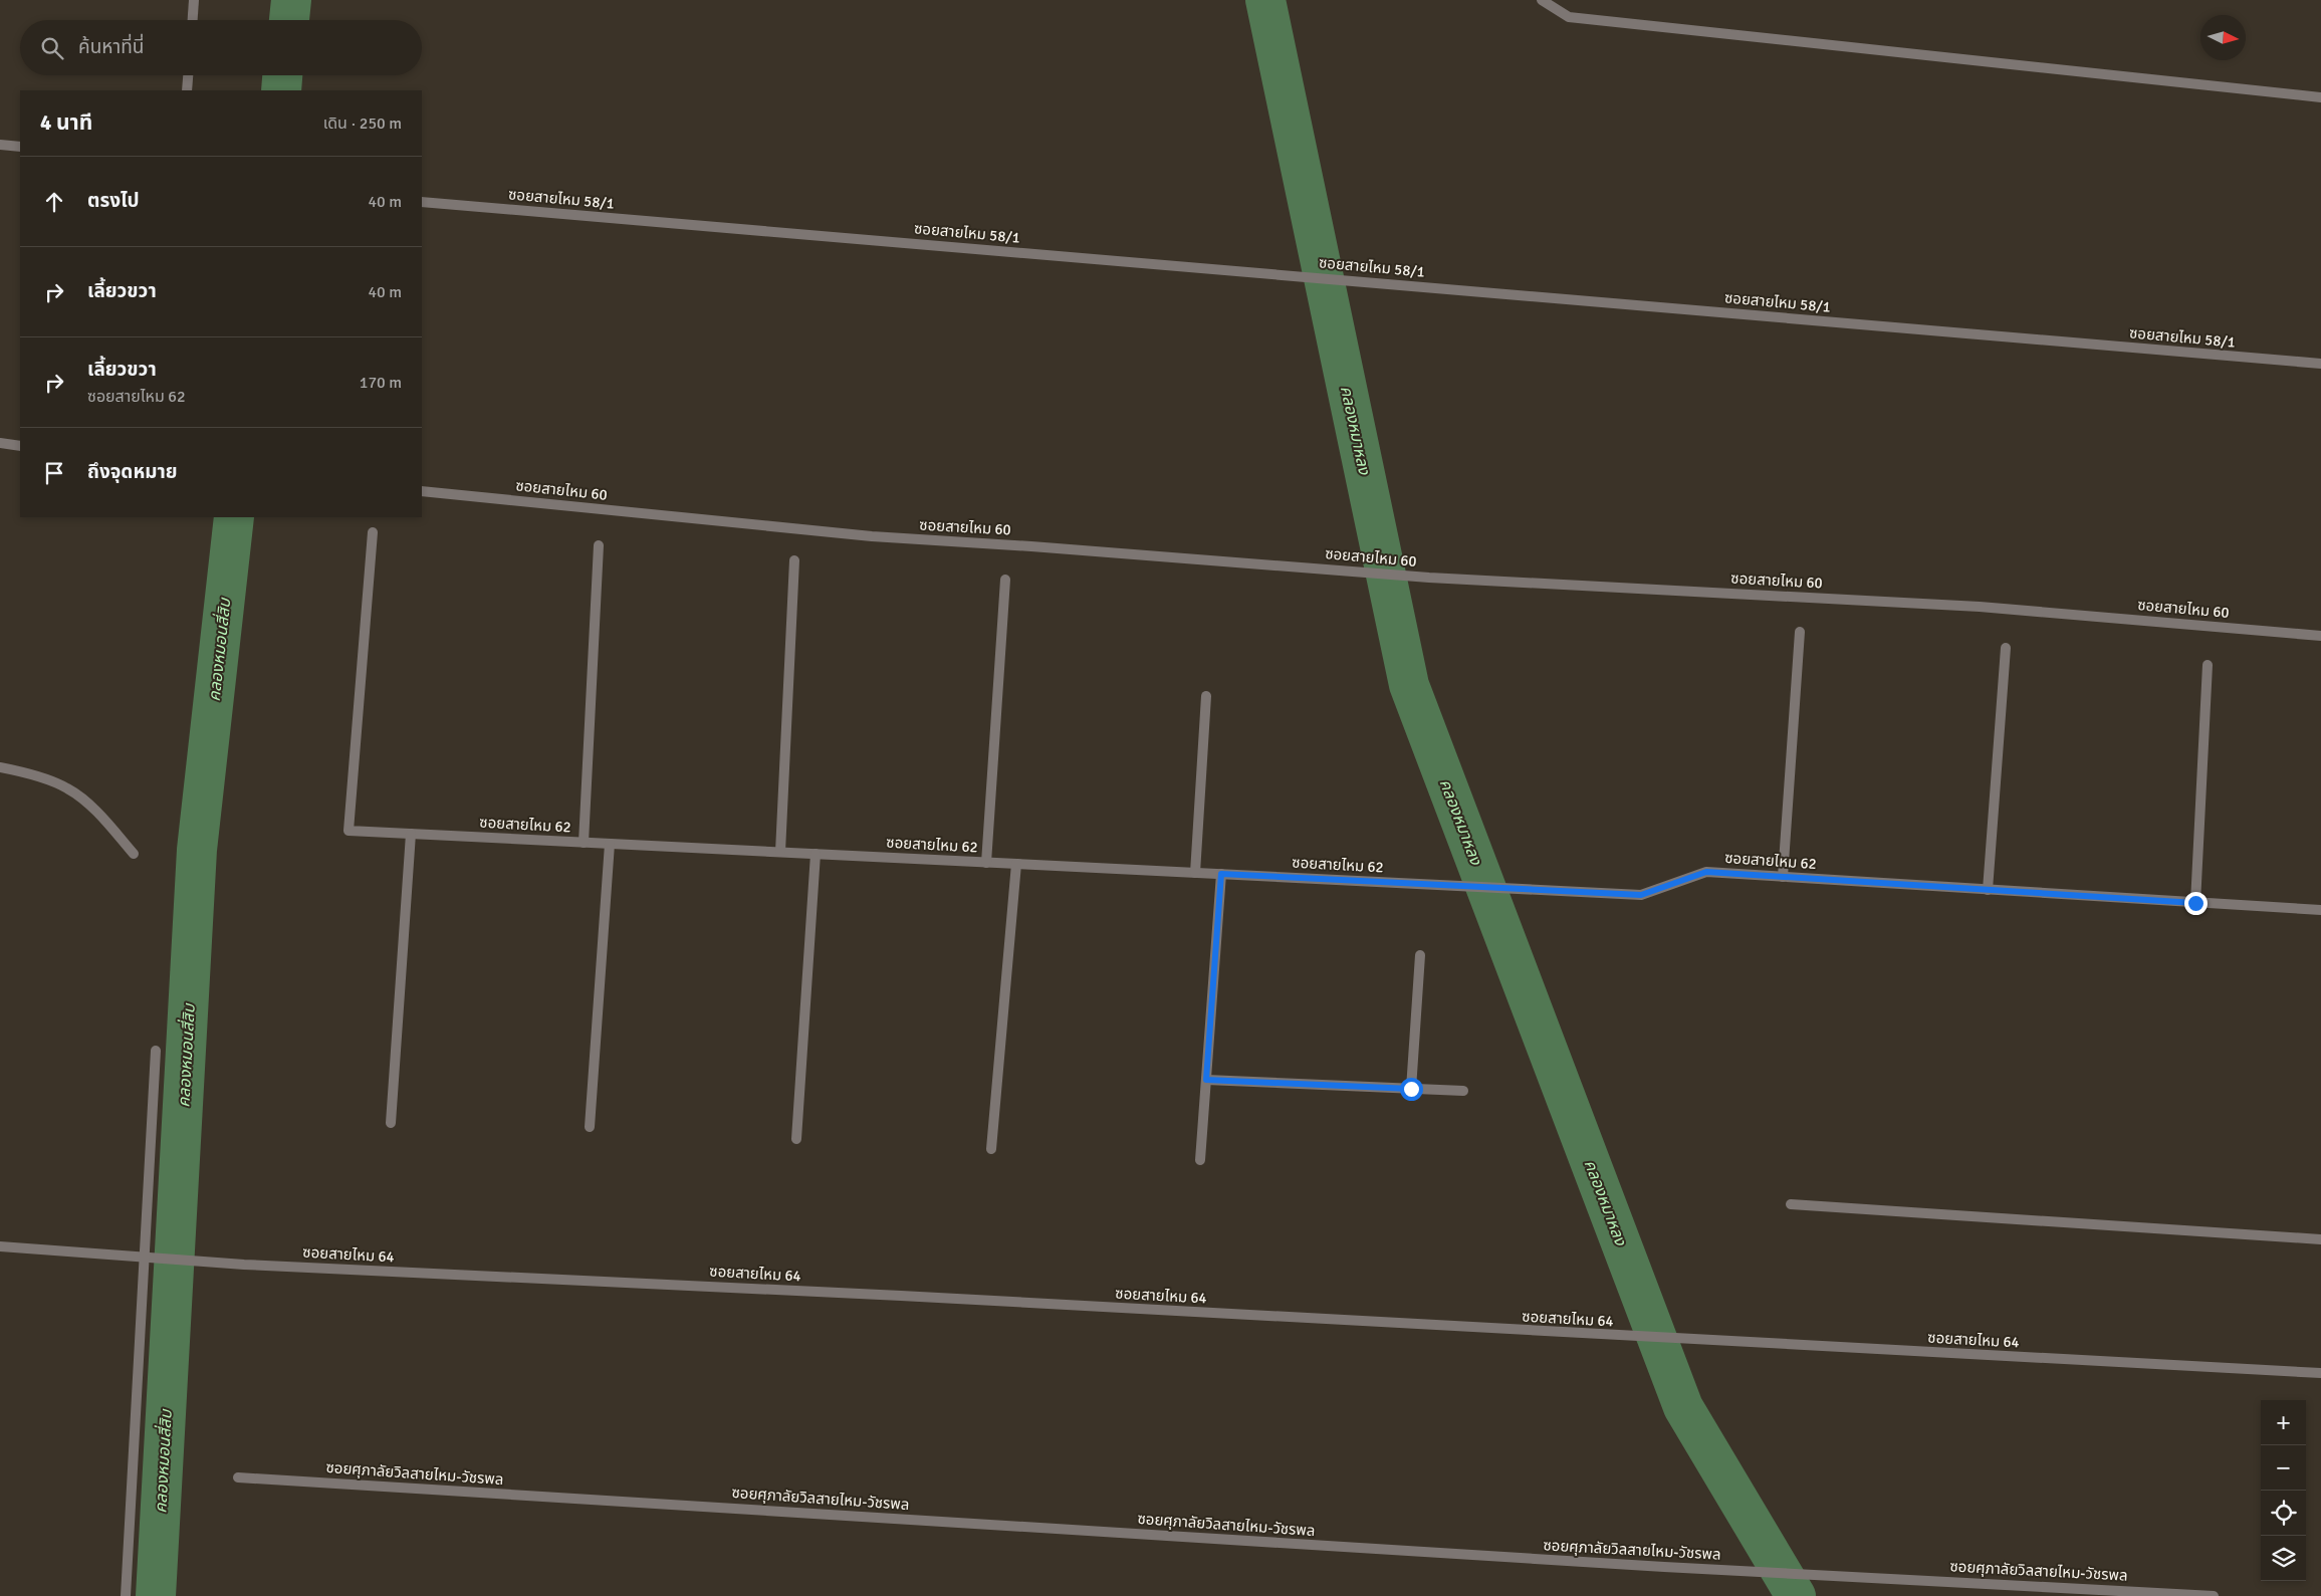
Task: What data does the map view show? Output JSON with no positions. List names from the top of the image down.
{
  "streets": {
    "street": [
      "ซอยสายไหม 58/1",
      "ซอยสายไหม 60",
      "ซอยสายไหม 62",
      "ซอยสายไหม 64",
      "ซอยศุภาลัยวิลสายไหม-วัชรพล"
    ]
  },
  "water": ["คลองหมาหลง", "คลองหมอนสี่สิบ"],
  "north": "right",
  "page": {
    "search": "ค้นหาที่นี่",
    "heading": ["4 นาที", "เดิน · 250 m"],
    "list": [
      ["ตรงไป", "40 m"],
      ["เลี้ยวขวา", "40 m"],
      ["เลี้ยวขวา", "ซอยสายไหม 62", "170 m"],
      "ถึงจุดหมาย"
    ],
    "map_buttons": ["+", "−"]
  }
}
